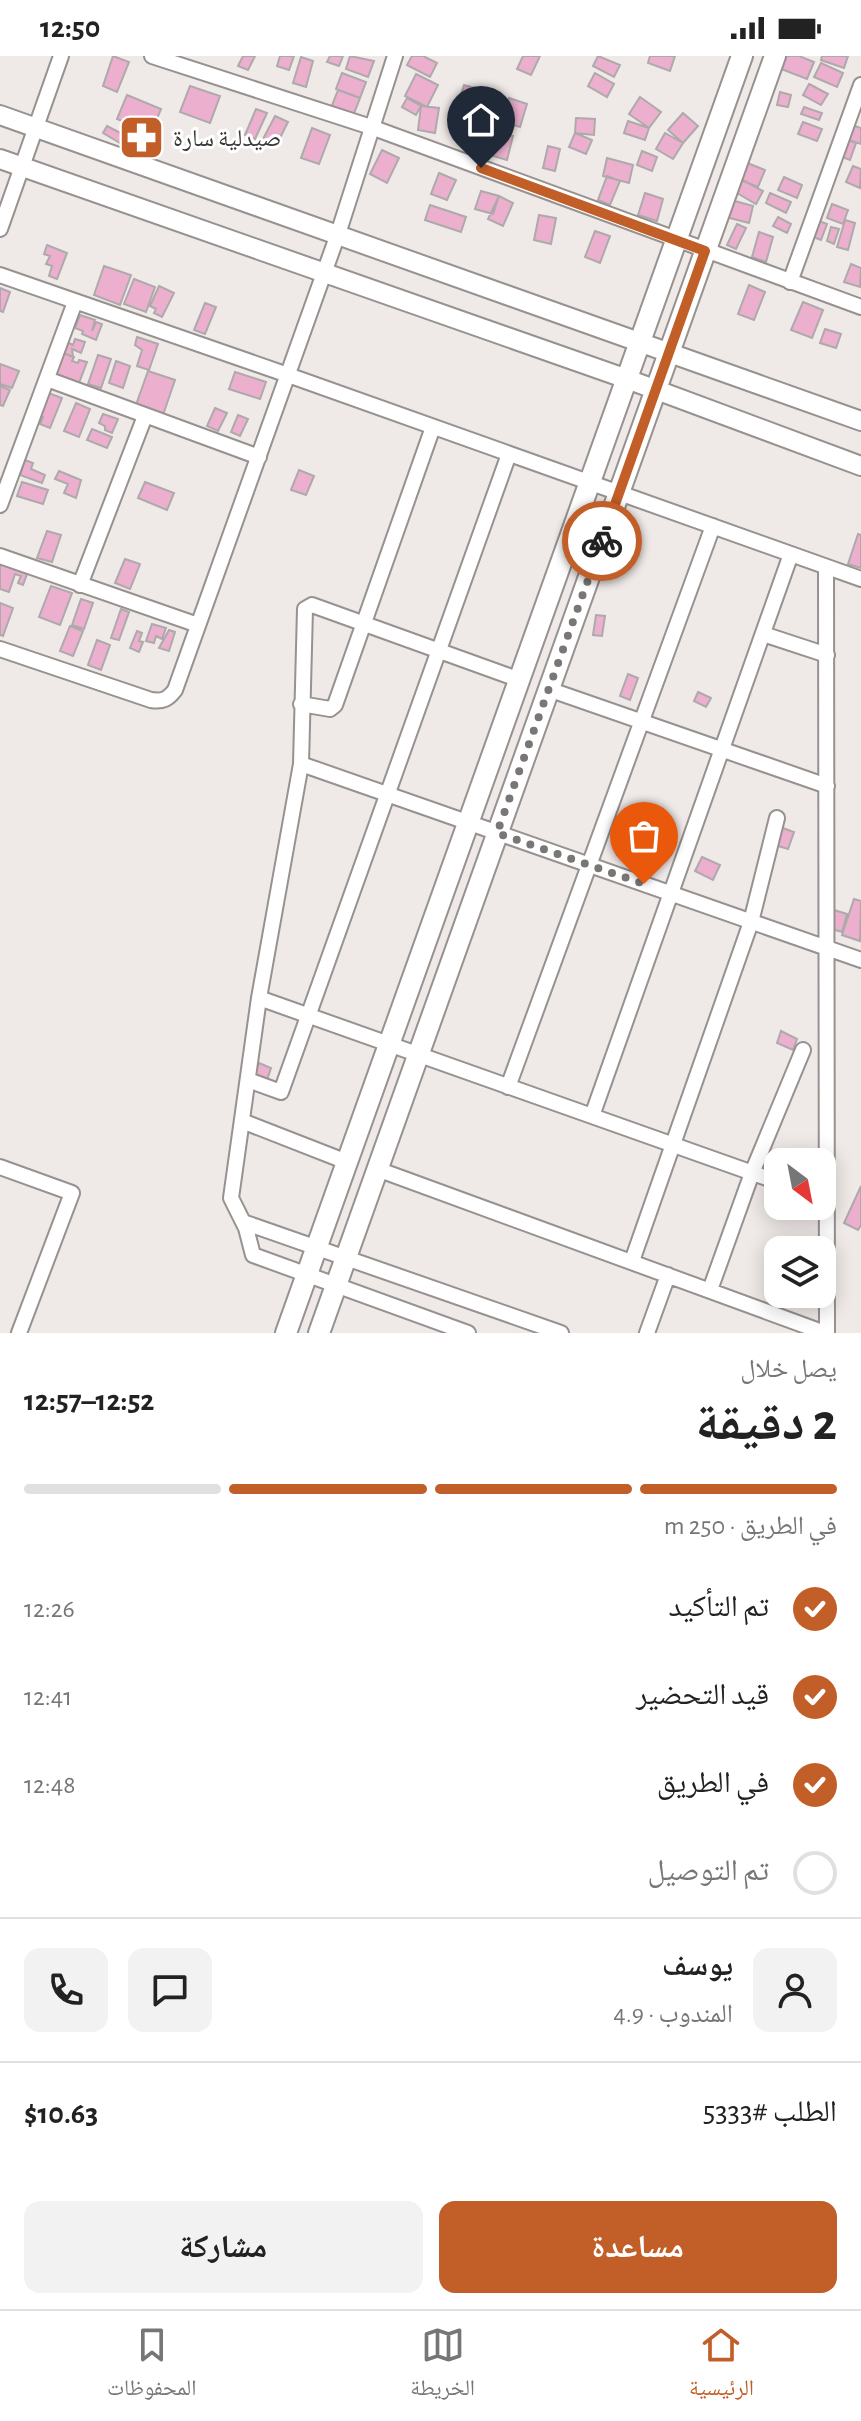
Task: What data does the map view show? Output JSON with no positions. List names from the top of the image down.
{
  "places": {
    "pharmacy": ["صيدلية سارة"]
  },
  "north": "bottom right",
  "page": {
    "status": "12:50",
    "heading": ["2 دقيقة", "يصل خلال", "12:52–12:57"],
    "panel": [
      "يوسف",
      "المندوب · 4.9",
      "الطلب #5333",
      "$10.63"
    ],
    "bar": "في الطريق · 250 m",
    "list": [
      ["تم التأكيد", "12:26"],
      ["قيد التحضير", "12:41"],
      ["في الطريق", "12:48"],
      "تم التوصيل"
    ],
    "buttons": ["مساعدة", "مشاركة"],
    "tabs": ["الرئيسية", "الخريطة", "المحفوظات"]
  }
}
